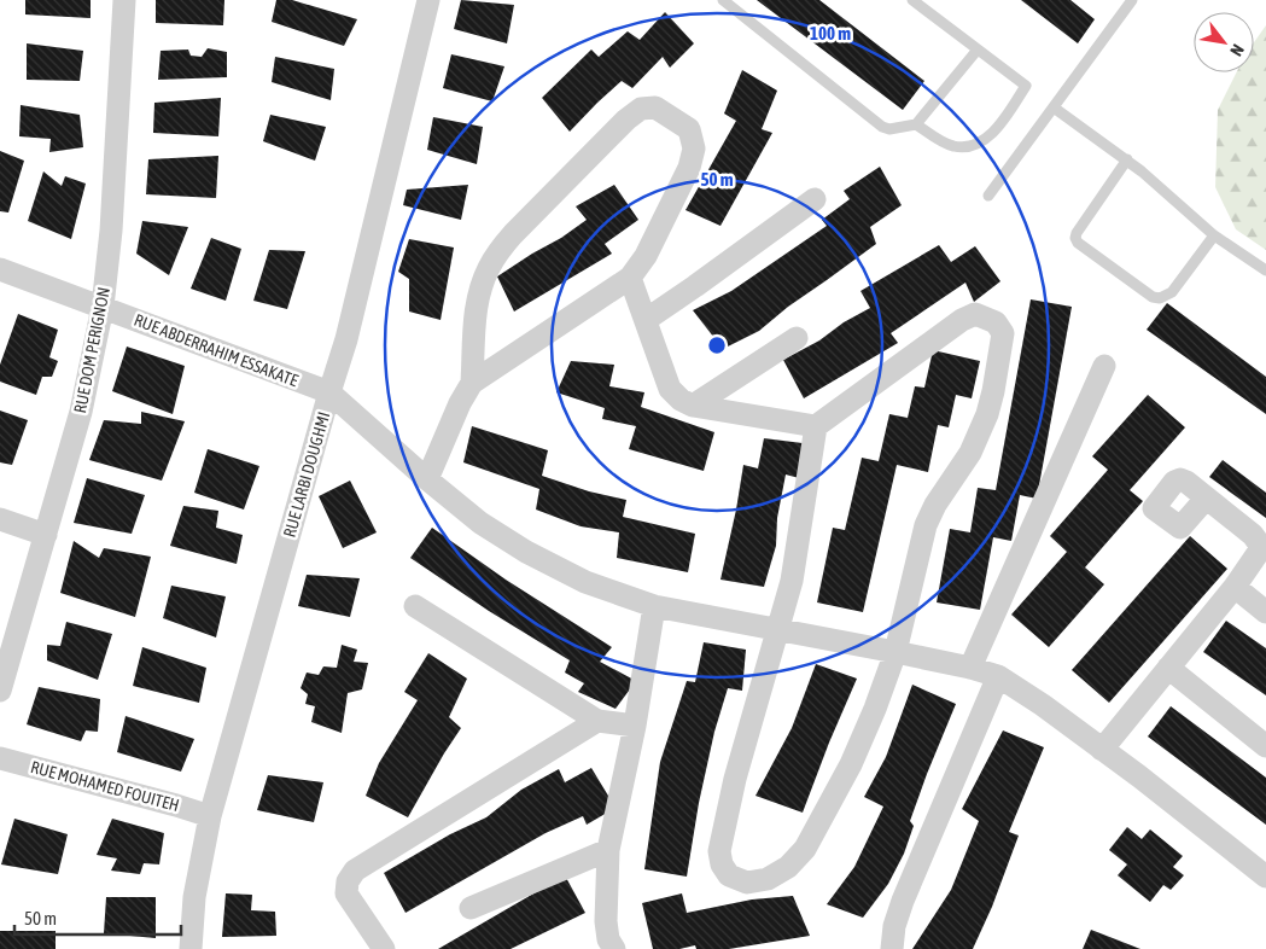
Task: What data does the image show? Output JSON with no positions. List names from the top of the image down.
{
  "streets": {
    "street": [
      "RUE DOM PERIGNON",
      "RUE ABDERRAHIM ESSAKATE",
      "RUE LARBI DOUGHMI",
      "RUE MOHAMED FOUITEH"
    ]
  },
  "crossings": [
    ["RUE DOM PERIGNON", "RUE ABDERRAHIM ESSAKATE"],
    ["RUE ABDERRAHIM ESSAKATE", "RUE LARBI DOUGHMI"],
    ["RUE LARBI DOUGHMI", "RUE MOHAMED FOUITEH"]
  ],
  "scale_bar": "50 m",
  "north": "bottom right",
  "rings": ["100 m", "50 m"]
}
